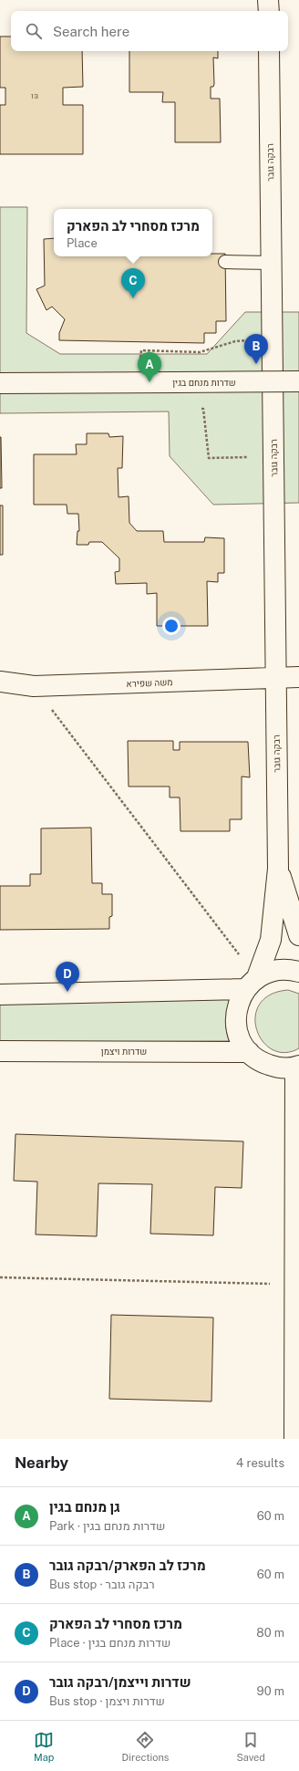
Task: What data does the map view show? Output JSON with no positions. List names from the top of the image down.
{
  "streets": {
    "street": [
      "רבקה גובר",
      "שדרות מנחם בגין",
      "משה שפירא",
      "שדרות ויצמן"
    ]
  },
  "crossings": [
    ["רבקה גובר", "משה שפירא"],
    ["רבקה גובר", "שדרות ויצמן"]
  ],
  "house_numbers": ["13"],
  "page": {
    "search": "Search here",
    "popup": ["מרכז מסחרי לב הפארק", "Place"],
    "pins": [
      "C",
      "B",
      "A",
      "D"
    ],
    "heading": ["Nearby", "4 results"],
    "list": [
      {
        "mark": "A",
        "name": "גן מנחם בגין",
        "note": "Park · שדרות מנחם בגין",
        "value": "60 m"
      },
      {
        "mark": "B",
        "name": "מרכז לב הפארק/רבקה גובר",
        "note": "Bus stop · רבקה גובר",
        "value": "60 m"
      },
      {
        "mark": "C",
        "name": "מרכז מסחרי לב הפארק",
        "note": "Place · שדרות מנחם בגין",
        "value": "80 m"
      },
      {
        "mark": "D",
        "name": "שדרות וייצמן/רבקה גובר",
        "note": "Bus stop · שדרות ויצמן",
        "value": "90 m"
      }
    ],
    "nav": ["Map", "Directions", "Saved"]
  }
}
